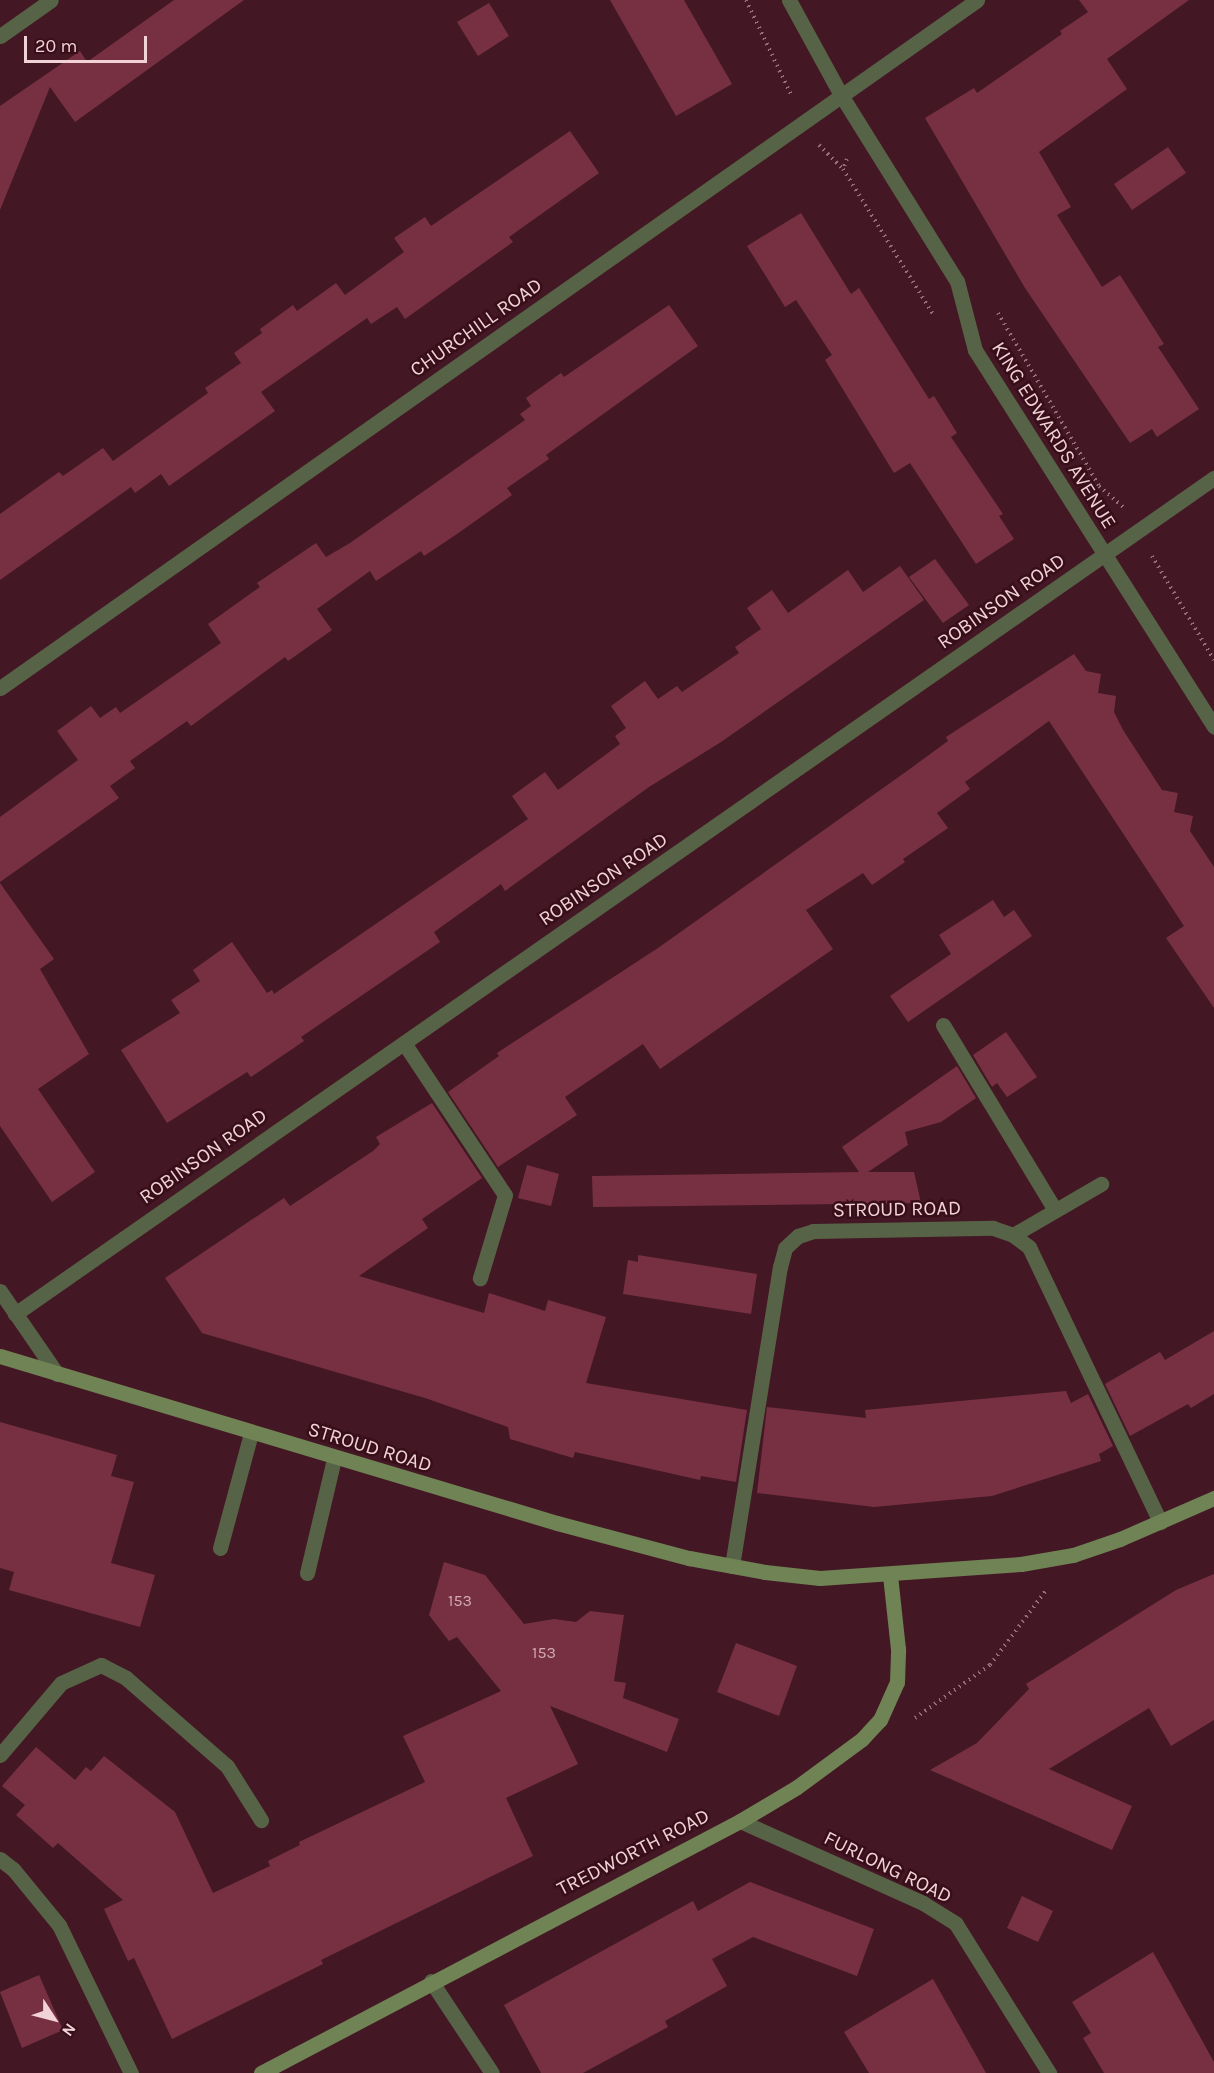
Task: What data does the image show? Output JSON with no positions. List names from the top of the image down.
{
  "streets": {
    "main road": ["STROUD ROAD", "TREDWORTH ROAD"],
    "street": [
      "CHURCHILL ROAD",
      "KING EDWARDS AVENUE",
      "ROBINSON ROAD",
      "FURLONG ROAD"
    ]
  },
  "crossings": [
    ["CHURCHILL ROAD", "KING EDWARDS AVENUE"],
    ["KING EDWARDS AVENUE", "ROBINSON ROAD"],
    ["STROUD ROAD", "TREDWORTH ROAD"],
    ["TREDWORTH ROAD", "FURLONG ROAD"]
  ],
  "house_numbers": ["153", "153"],
  "scale_bar": "20 m",
  "north": "bottom right"
}
